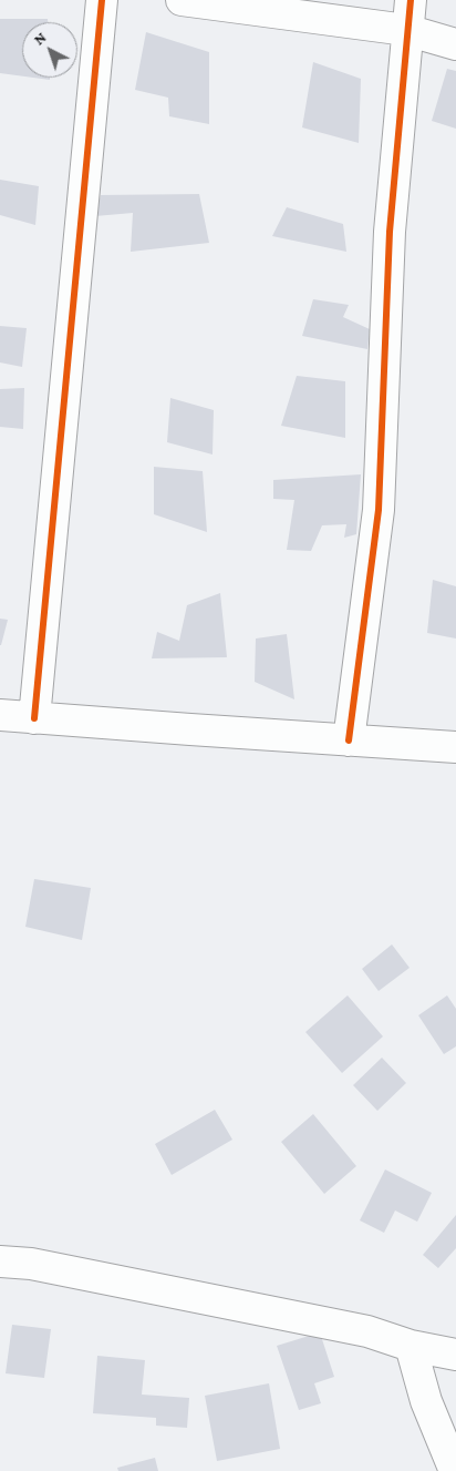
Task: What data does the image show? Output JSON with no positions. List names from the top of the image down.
{
  "north": "top left"
}
